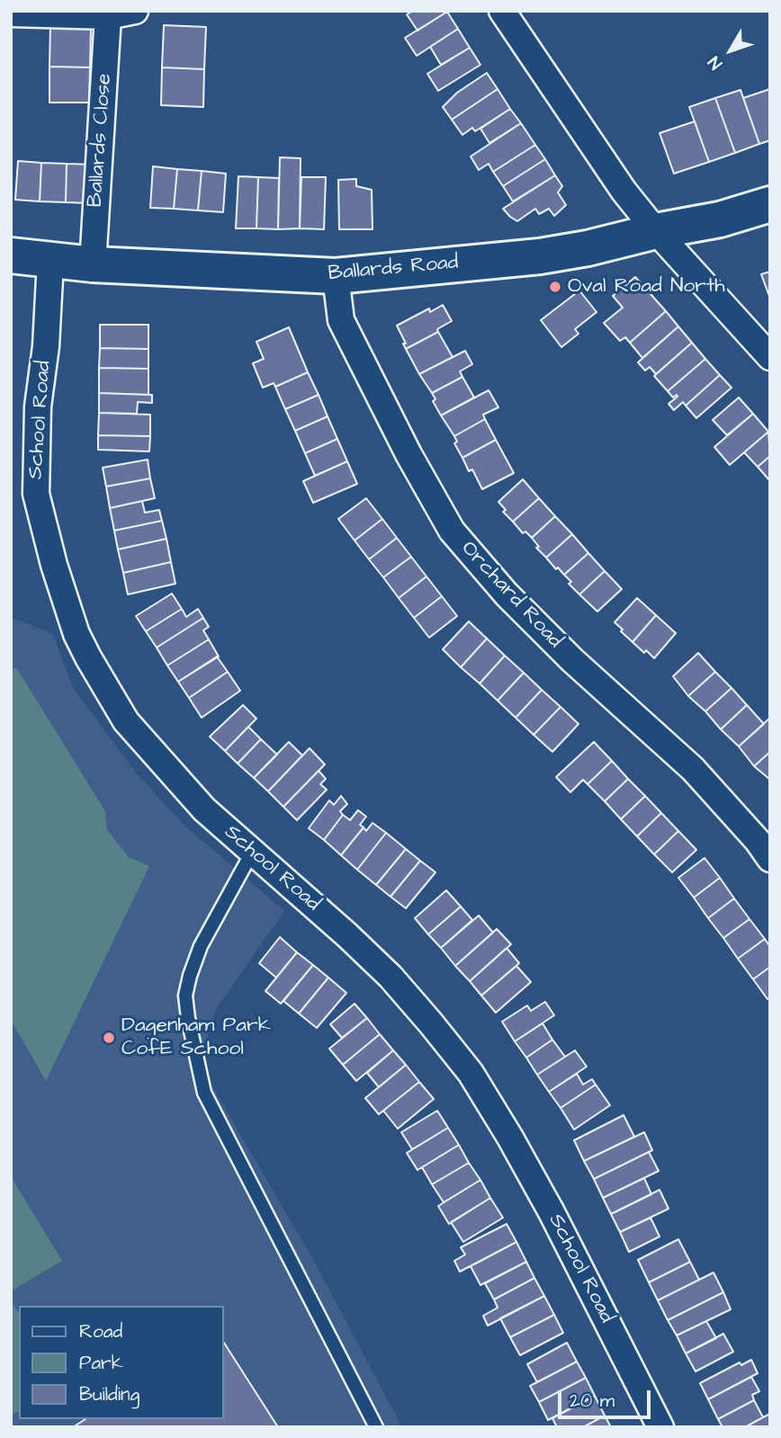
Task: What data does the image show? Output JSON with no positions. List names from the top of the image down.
{
  "streets": {
    "main road": ["Ballards Road"],
    "street": ["Ballards Close", "School Road", "Orchard Road"]
  },
  "crossings": [
    ["Ballards Close", "Ballards Road"],
    ["Ballards Road", "School Road"],
    ["Ballards Road", "Orchard Road"]
  ],
  "places": ["Oval Road North", "Dagenham Park CofE School"],
  "legend": ["Road", "Park", "Building"],
  "scale_bar": "20 m",
  "north": "bottom left"
}
